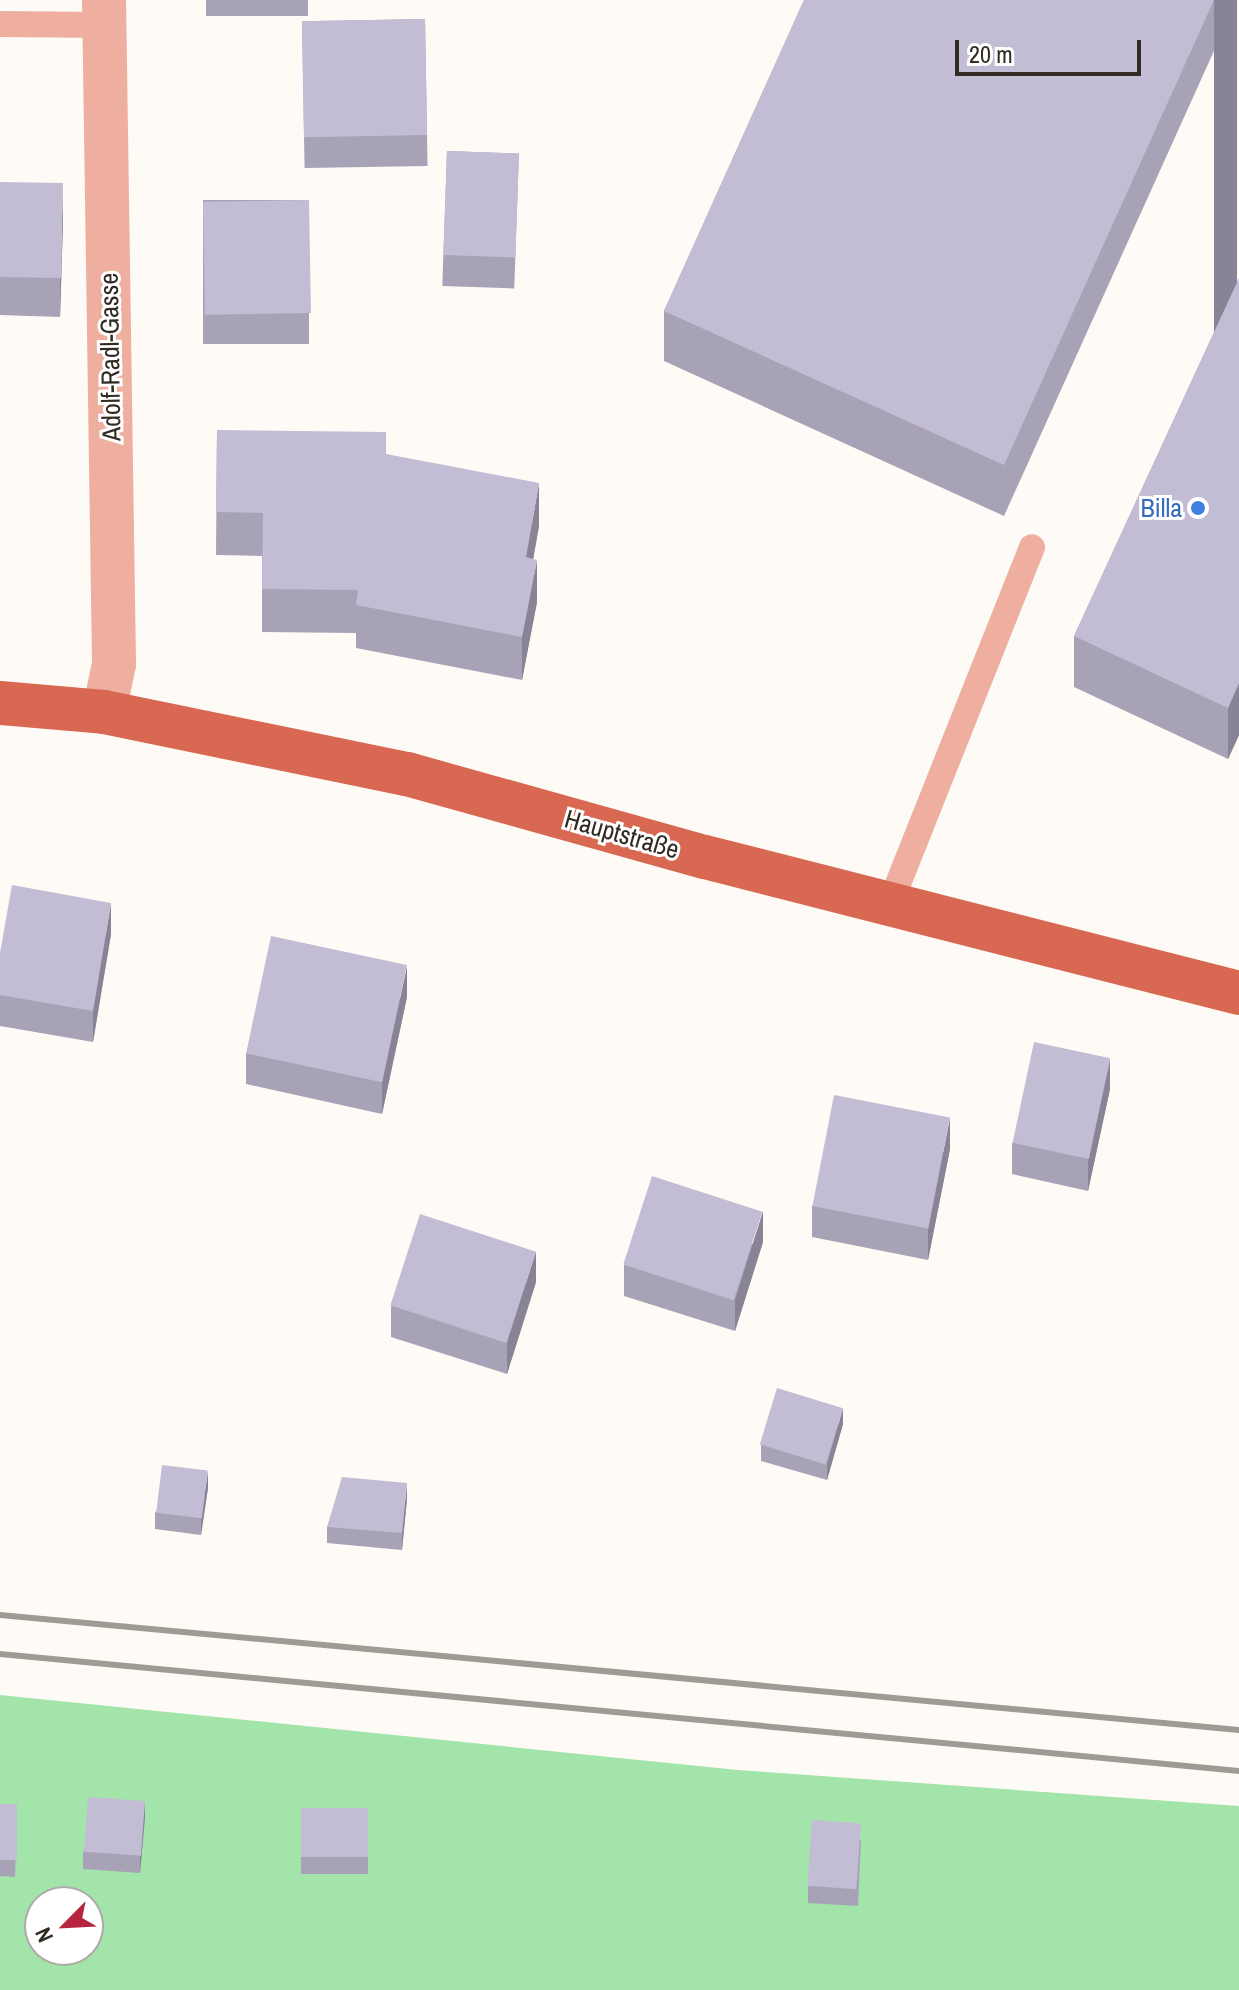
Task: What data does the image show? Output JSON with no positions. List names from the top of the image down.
{
  "streets": {
    "main road": ["Hauptstraße"],
    "street": ["Adolf-Radl-Gasse"]
  },
  "crossings": [
    ["Adolf-Radl-Gasse", "Hauptstraße"]
  ],
  "places": ["Billa"],
  "scale_bar": "20 m",
  "north": "bottom left"
}
